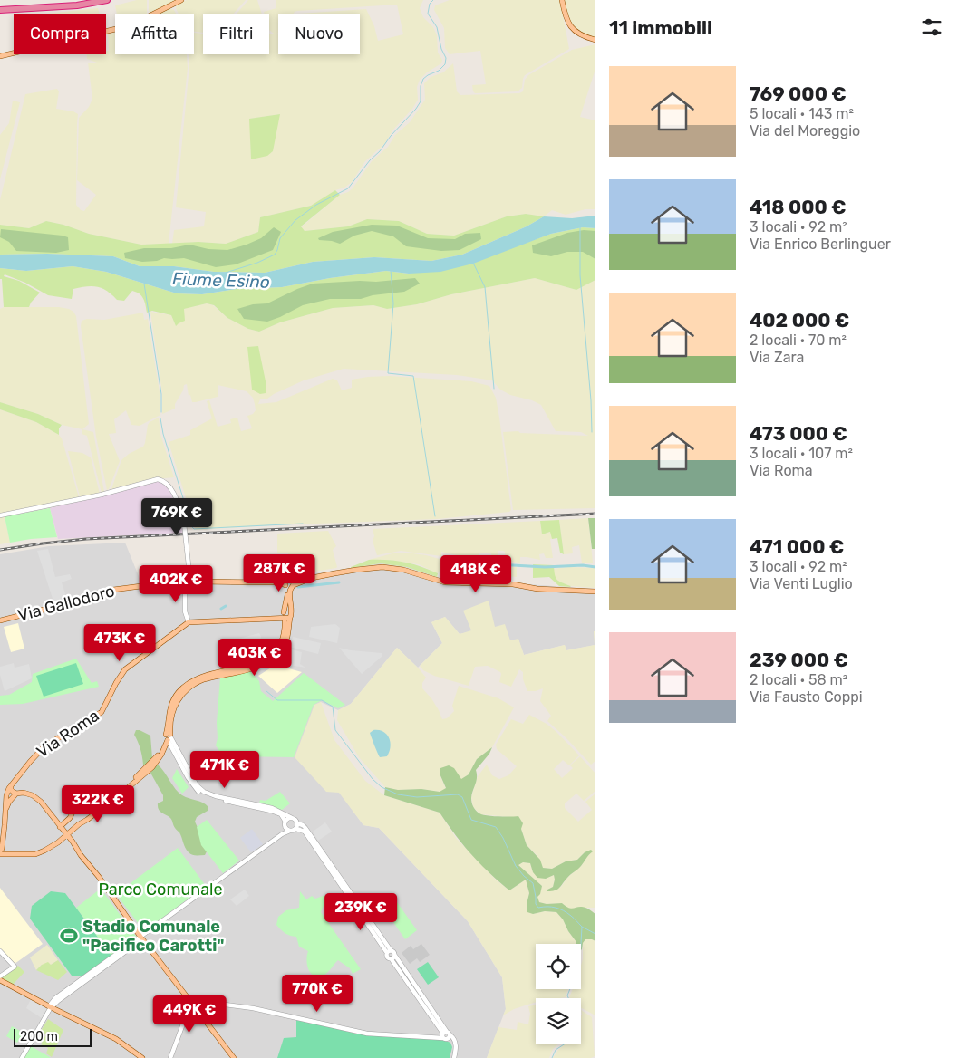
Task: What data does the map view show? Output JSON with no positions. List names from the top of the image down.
{
  "streets": {
    "main road": ["Via Gallodoro", "Via Roma"]
  },
  "water": ["Fiume Esino"],
  "parks": ["Parco Comunale"],
  "places": {
    "sports": ["Stadio Comunale \"Pacifico Carotti\""]
  },
  "scale_bar": "200 m",
  "page": {
    "heading": "11 immobili",
    "chip": [
      "Compra",
      "Affitta",
      "Filtri",
      "Nuovo"
    ],
    "list": [
      {
        "name": "769 000 €",
        "note": "5 locali · 143 m² · Via del Moreggio"
      },
      {
        "name": "418 000 €",
        "note": "3 locali · 92 m² · Via Enrico Berlinguer"
      },
      {
        "name": "402 000 €",
        "note": "2 locali · 70 m² · Via Zara"
      },
      {
        "name": "473 000 €",
        "note": "3 locali · 107 m² · Via Roma"
      },
      {
        "name": "471 000 €",
        "note": "3 locali · 92 m² · Via Venti Luglio"
      },
      {
        "name": "239 000 €",
        "note": "2 locali · 58 m² · Via Fausto Coppi"
      }
    ],
    "price": [
      "769K €",
      "287K €",
      "418K €",
      "402K €",
      "473K €",
      "403K €",
      "471K €",
      "322K €",
      "239K €",
      "770K €",
      "449K €"
    ],
    "scale": "200 m"
  }
}
